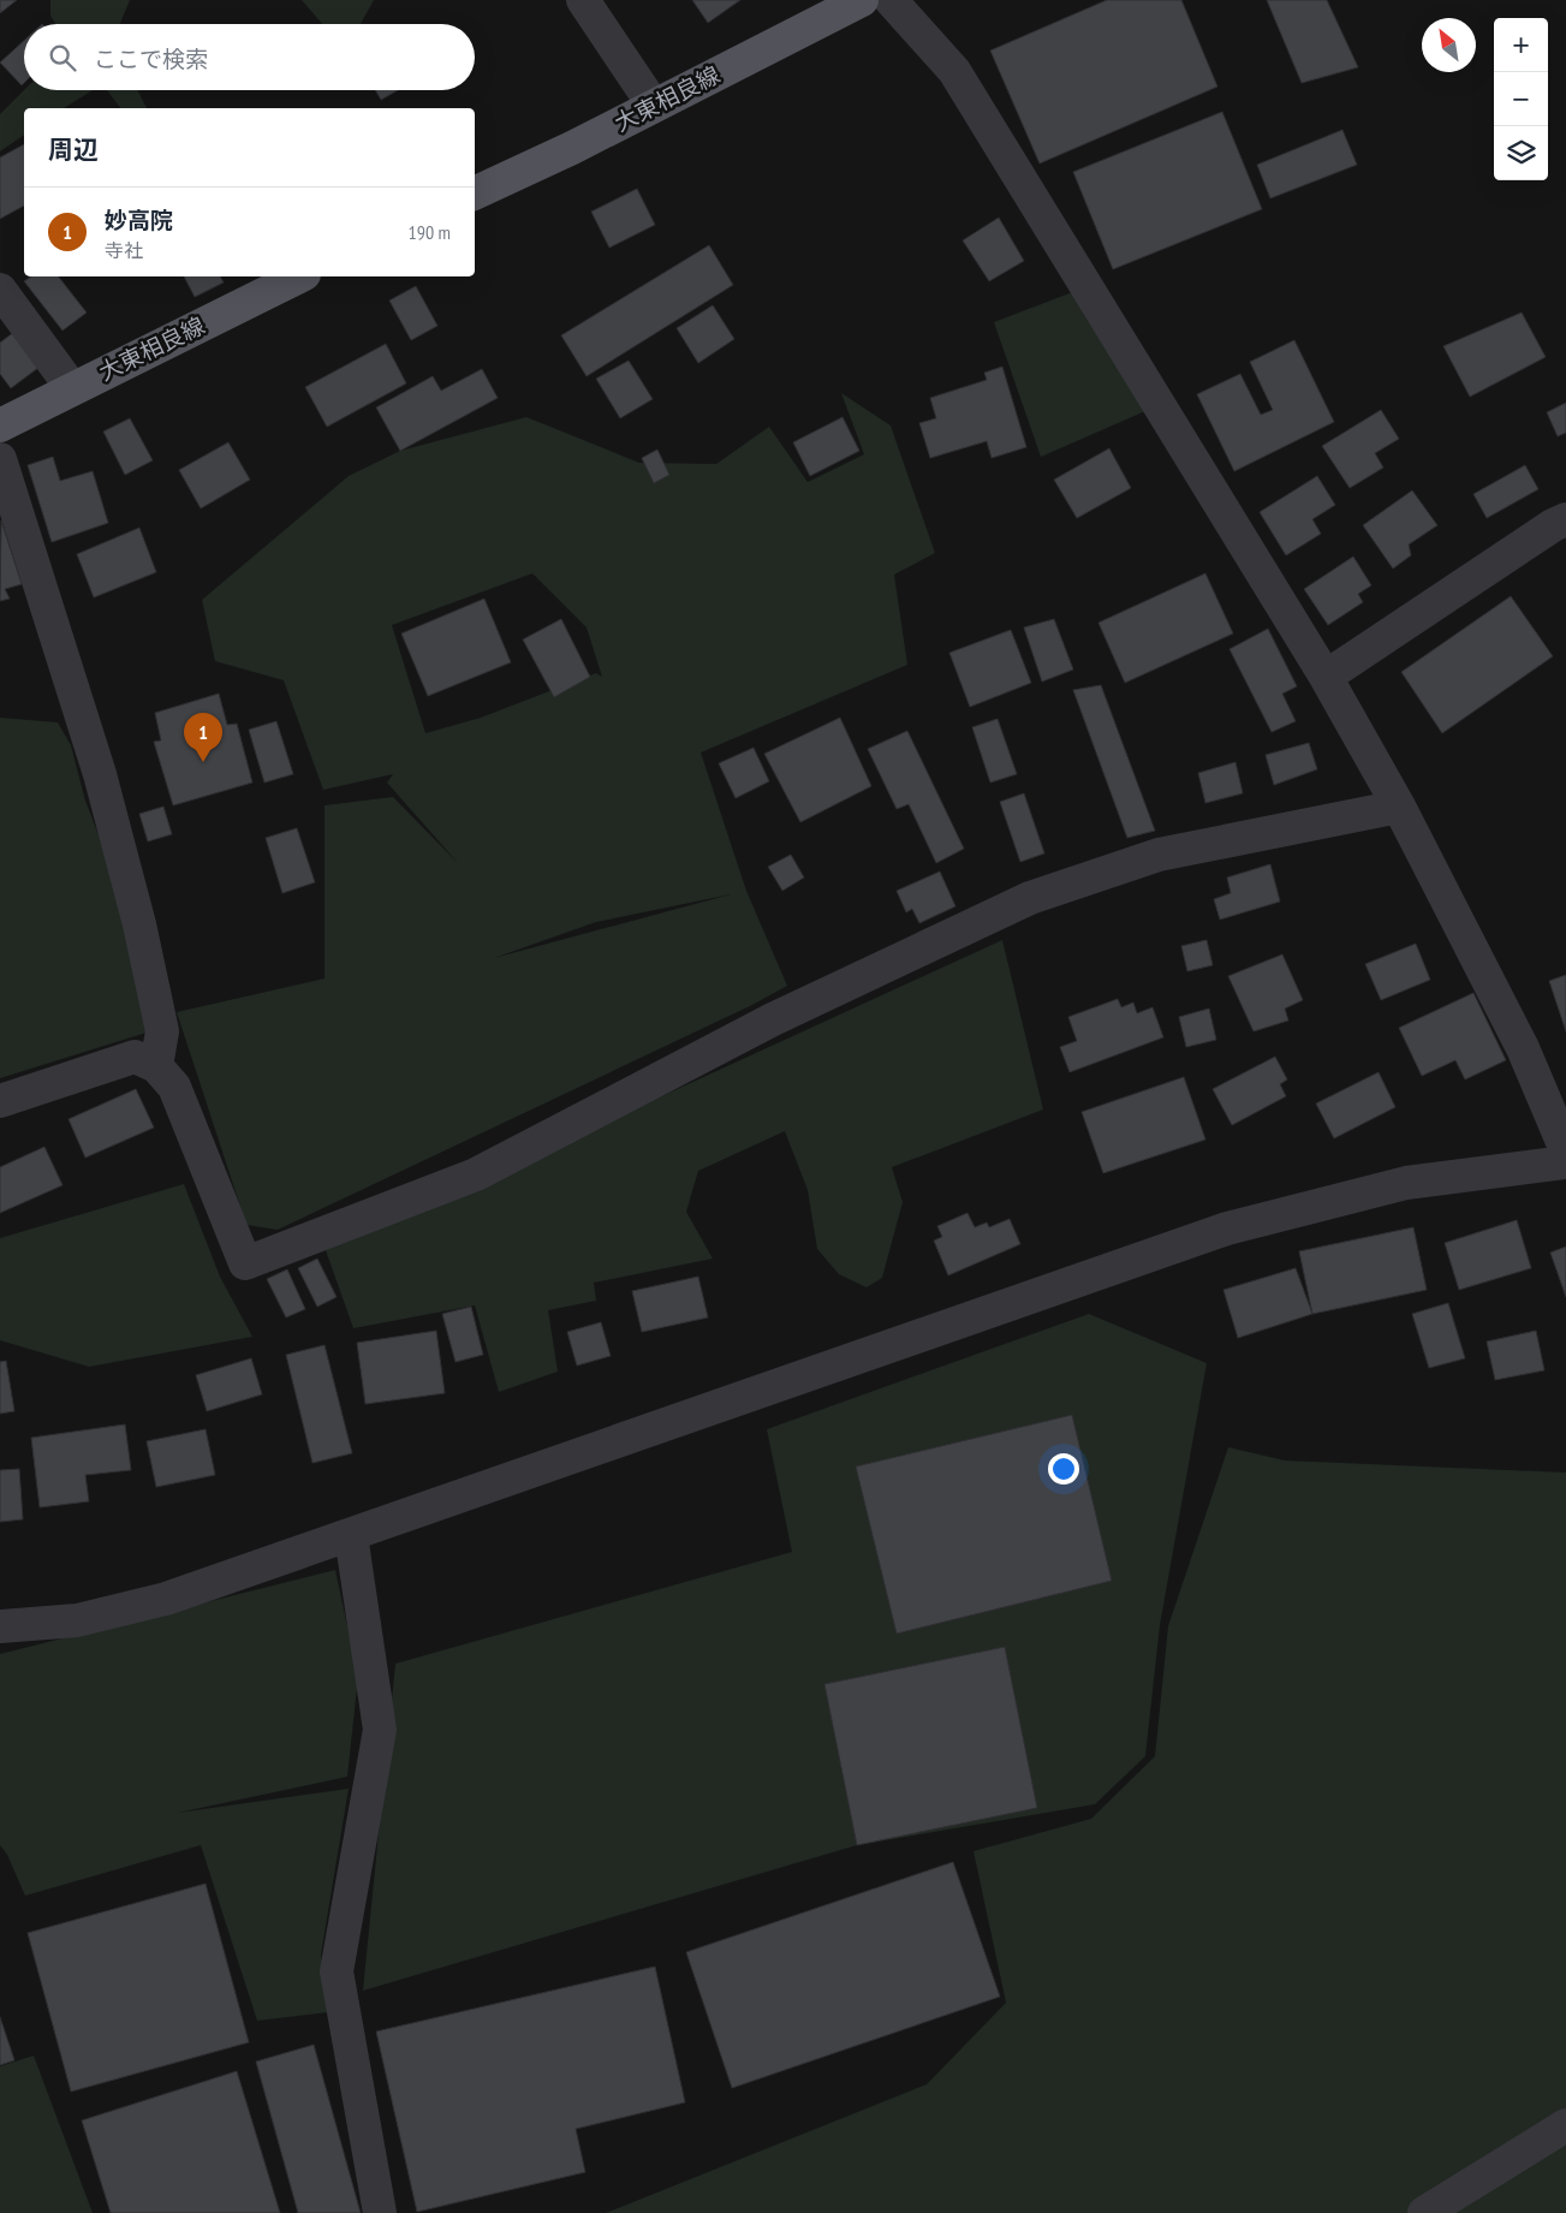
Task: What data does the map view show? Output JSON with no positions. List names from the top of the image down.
{
  "streets": {
    "main road": ["大東相良線"]
  },
  "north": "top left",
  "page": {
    "map_buttons": ["+", "−"],
    "search": "ここで検索",
    "heading": "周辺",
    "list": [
      {
        "mark": "1",
        "name": "妙高院",
        "note": "寺社",
        "value": "190 m"
      }
    ],
    "pins": "1"
  }
}
